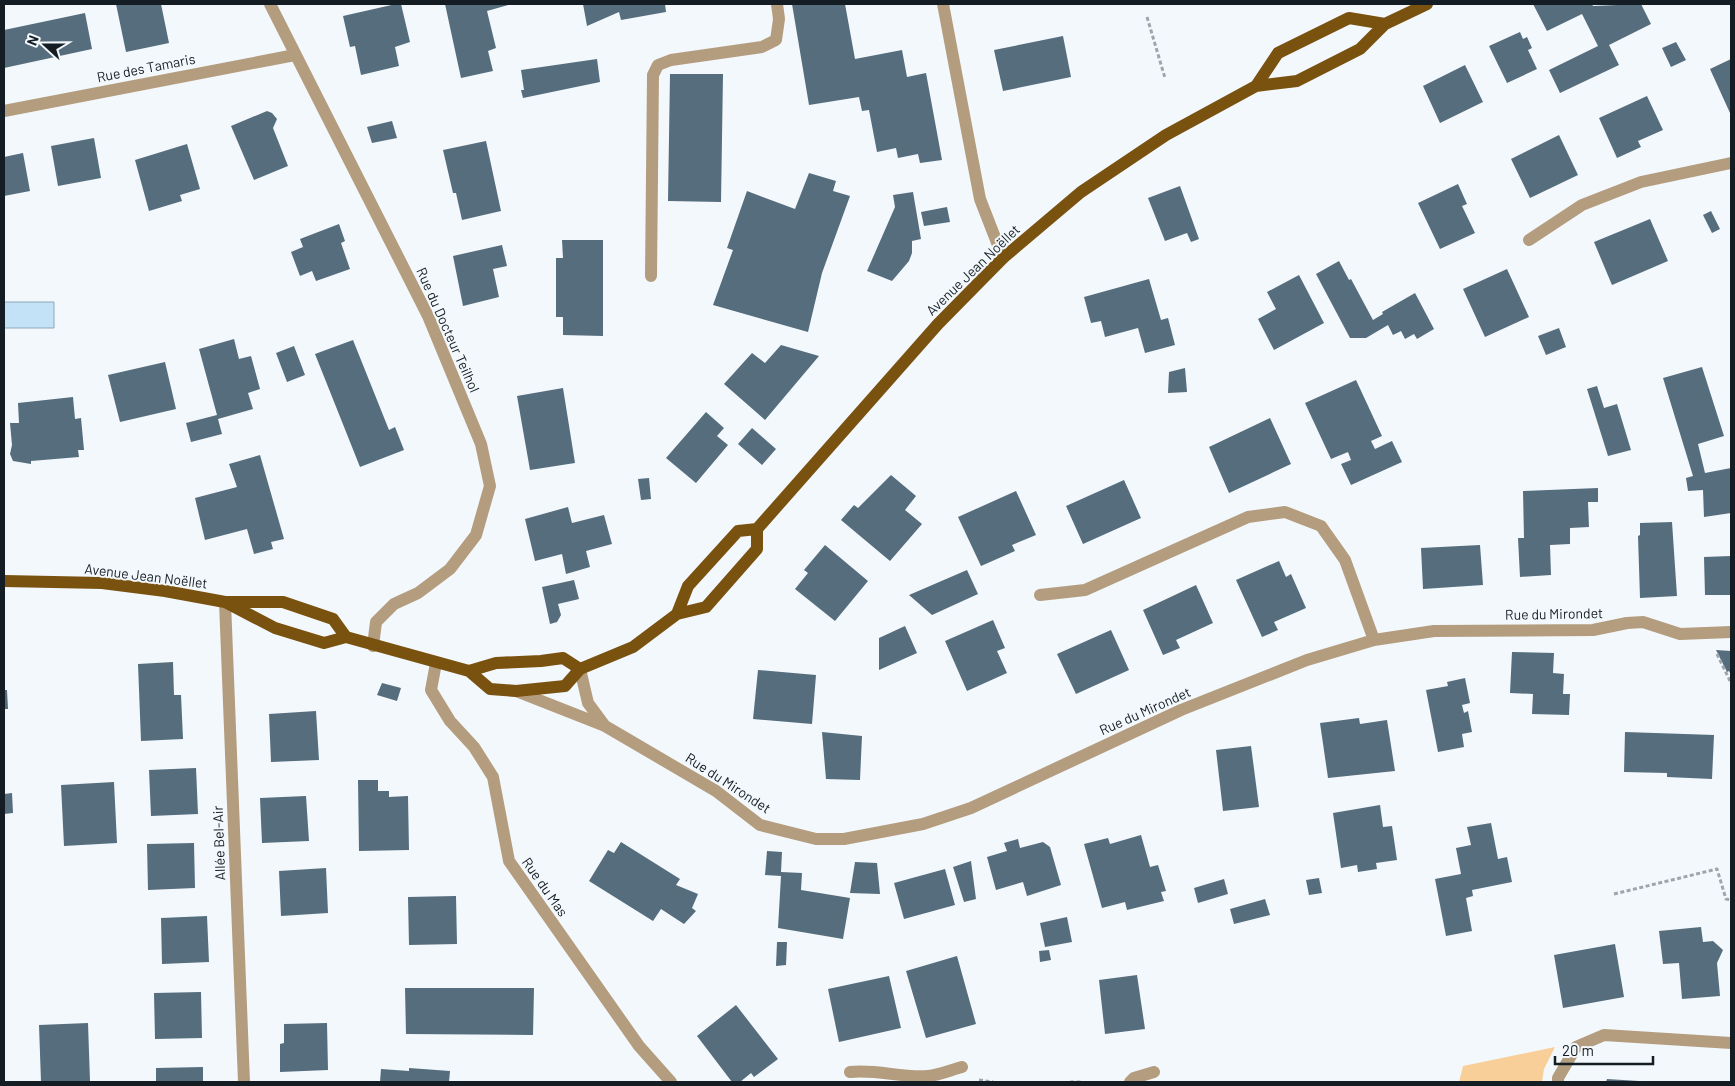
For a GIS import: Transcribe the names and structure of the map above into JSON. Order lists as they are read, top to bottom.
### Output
{
  "streets": {
    "main road": ["Avenue Jean Noëllet"],
    "street": [
      "Rue des Tamaris",
      "Rue du Docteur Teilhol",
      "Rue du Mirondet",
      "Allée Bel-Air",
      "Rue du Mas"
    ]
  },
  "crossings": [
    ["Rue des Tamaris", "Rue du Docteur Teilhol"],
    ["Avenue Jean Noëllet", "Allée Bel-Air"]
  ],
  "scale_bar": "20 m",
  "north": "left"
}
